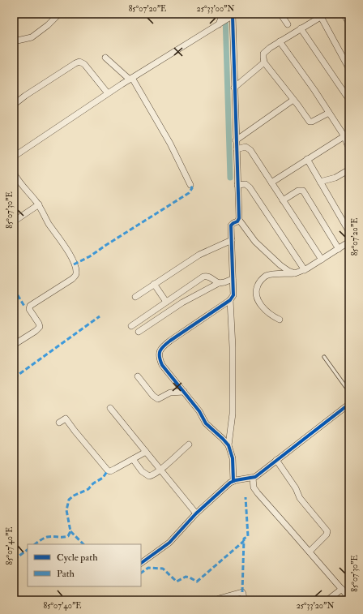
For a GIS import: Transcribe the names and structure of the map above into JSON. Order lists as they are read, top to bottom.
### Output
{
  "legend": ["Cycle path", "Path"],
  "coordinates": [
    "85°07'20\"E",
    "25°33'00\"N",
    "85°07'30\"E",
    "85°07'40\"E",
    "25°33'20\"N"
  ]
}
